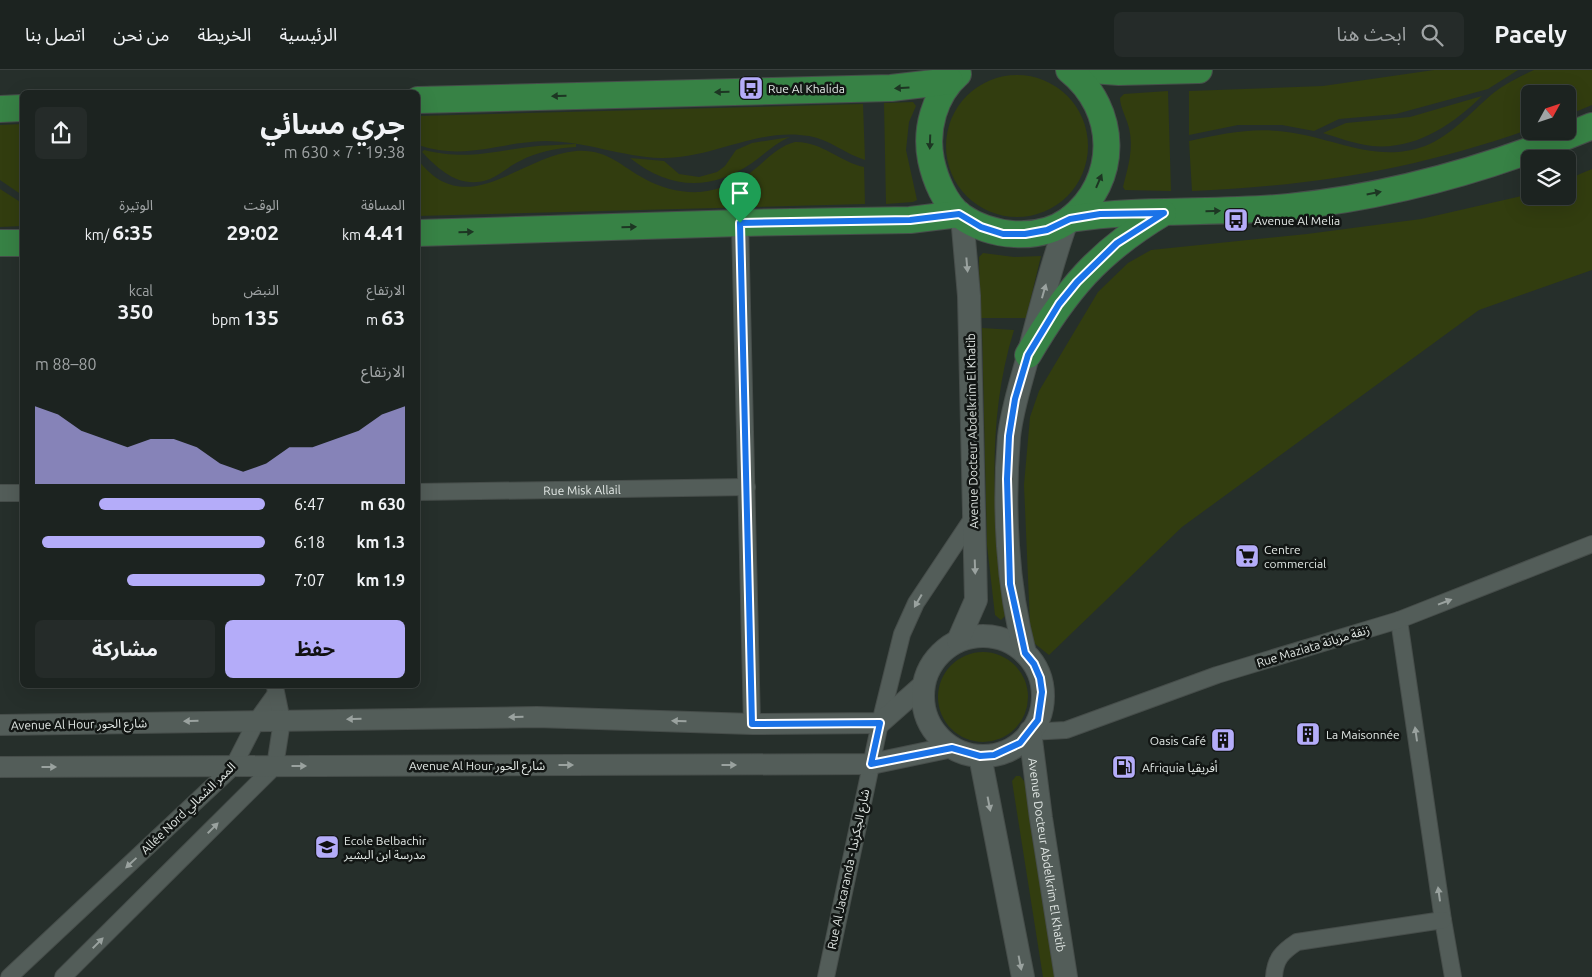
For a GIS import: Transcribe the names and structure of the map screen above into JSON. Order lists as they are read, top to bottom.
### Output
{
  "streets": {
    "main road": ["Avenue Docteur Abdelkrim El Khatib"],
    "street": [
      "Rue Misk Allail",
      "Rue Maziata زنقة مزياتة",
      "Avenue Al Hour شارع الحور",
      "Allée Nord الممر الشمالي",
      "Rue Al Jacaranda - شارع الجكرندا"
    ]
  },
  "crossings": [
    ["Avenue Docteur Abdelkrim El Khatib", "Rue Maziata زنقة مزياتة"],
    ["Avenue Docteur Abdelkrim El Khatib", "Avenue Al Hour شارع الحور"],
    ["Avenue Docteur Abdelkrim El Khatib", "Rue Al Jacaranda - شارع الجكرندا"],
    ["Rue Maziata زنقة مزياتة", "Avenue Al Hour شارع الحور"],
    ["Avenue Al Hour شارع الحور", "Allée Nord الممر الشمالي"],
    ["Avenue Al Hour شارع الحور", "Rue Al Jacaranda - شارع الجكرندا"]
  ],
  "places": {
    "bus stop": ["Rue Al Khalida", "Avenue Al Melia"],
    "supermarket": ["Centre commercial"],
    "building": ["La Maisonnée", "Oasis Café"],
    "fuel station": ["Afriquia أفريقيا"],
    "school or university": ["Ecole Belbachir مدرسة ابن البشير"]
  },
  "north": "top right",
  "page": {
    "header": "Pacely",
    "search": "ابحث هنا",
    "nav": [
      "الرئيسية",
      "الخريطة",
      "من نحن",
      "اتصل بنا"
    ],
    "heading": ["جري مسائي", "19:38 · 7 × 630 m"],
    "stats": [
      ["المسافة", "4.41 km"],
      ["الوقت", "29:02"],
      ["الوتيرة", "6:35 /km"],
      ["الارتفاع", "63 m"],
      ["النبض", "135 bpm"],
      ["kcal", "350"]
    ],
    "chart": ["الارتفاع", "80–88 m"],
    "list": [
      {
        "name": "630 m",
        "note": "6:47"
      },
      {
        "name": "1.3 km",
        "note": "6:18"
      },
      {
        "name": "1.9 km",
        "note": "7:07"
      }
    ],
    "buttons": ["حفظ", "مشاركة"]
  }
}
